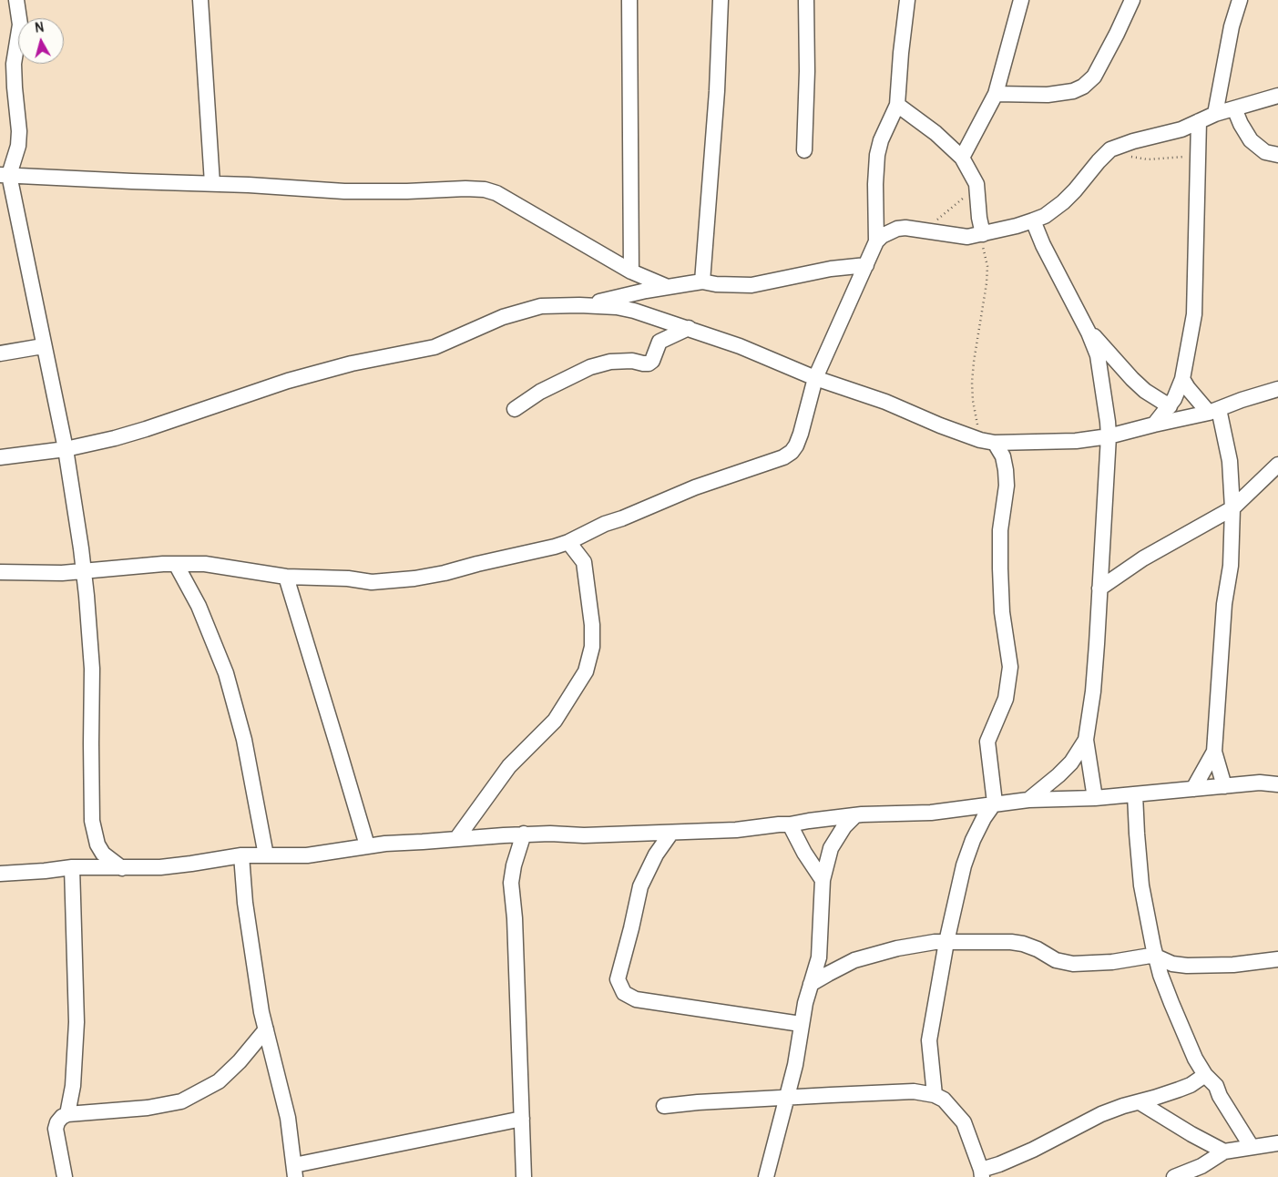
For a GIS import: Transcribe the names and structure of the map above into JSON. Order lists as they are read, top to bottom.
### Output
{
  "north": "top"
}
